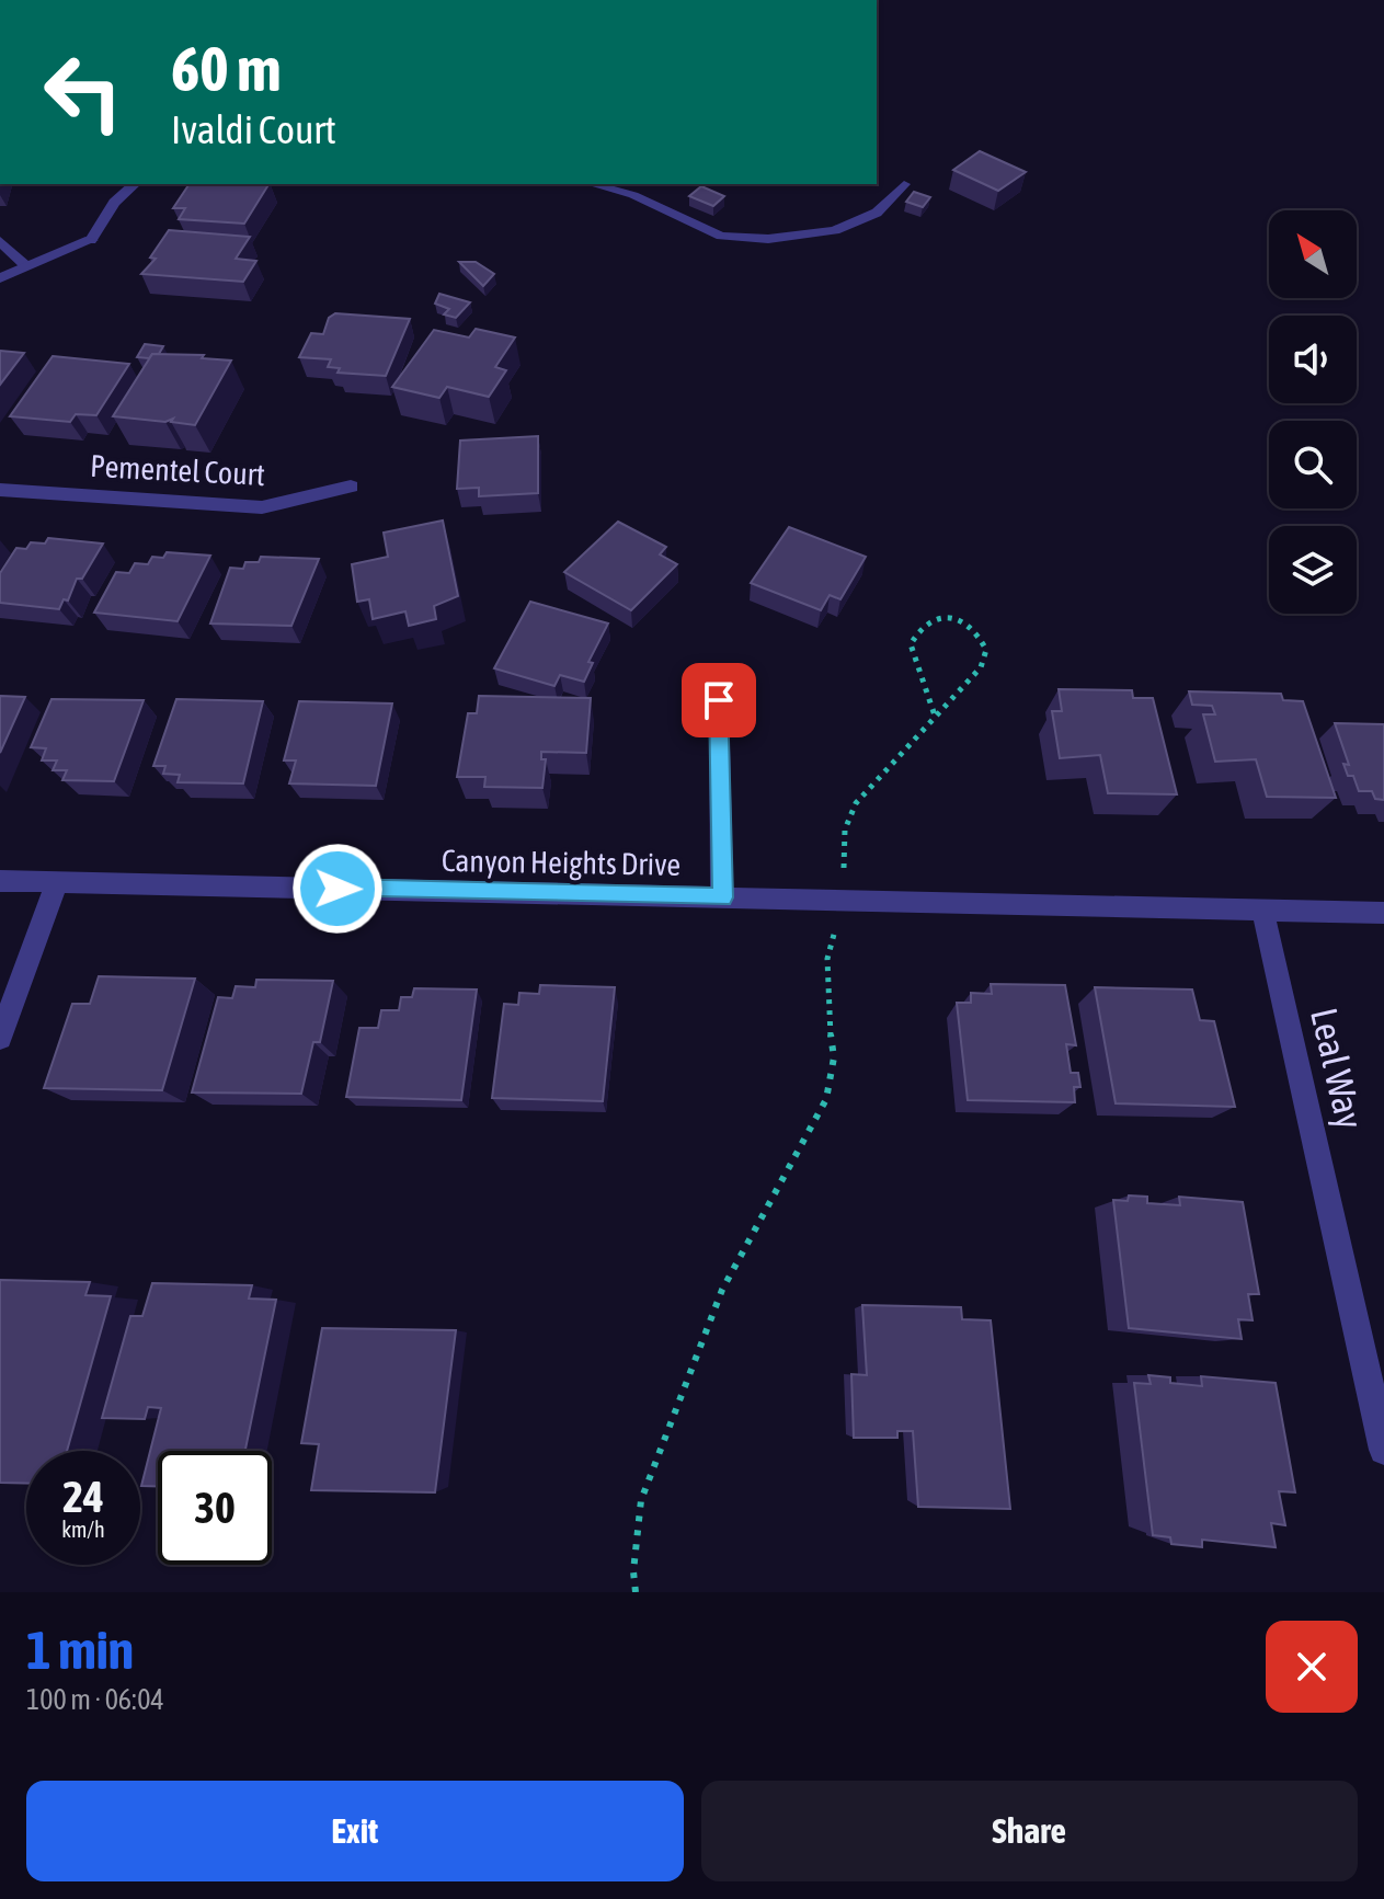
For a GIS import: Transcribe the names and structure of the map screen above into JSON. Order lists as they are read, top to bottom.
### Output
{
  "streets": {
    "street": ["Pementel Court", "Canyon Heights Drive", "Leal Way"]
  },
  "crossings": [
    ["Canyon Heights Drive", "Leal Way"]
  ],
  "north": "top left",
  "page": {
    "turn": ["60 m", "Ivaldi Court"],
    "speed": "24 km/h",
    "limit": "30",
    "heading": ["1 min", "100 m · 06:04"],
    "buttons": ["Exit", "Share"]
  }
}
